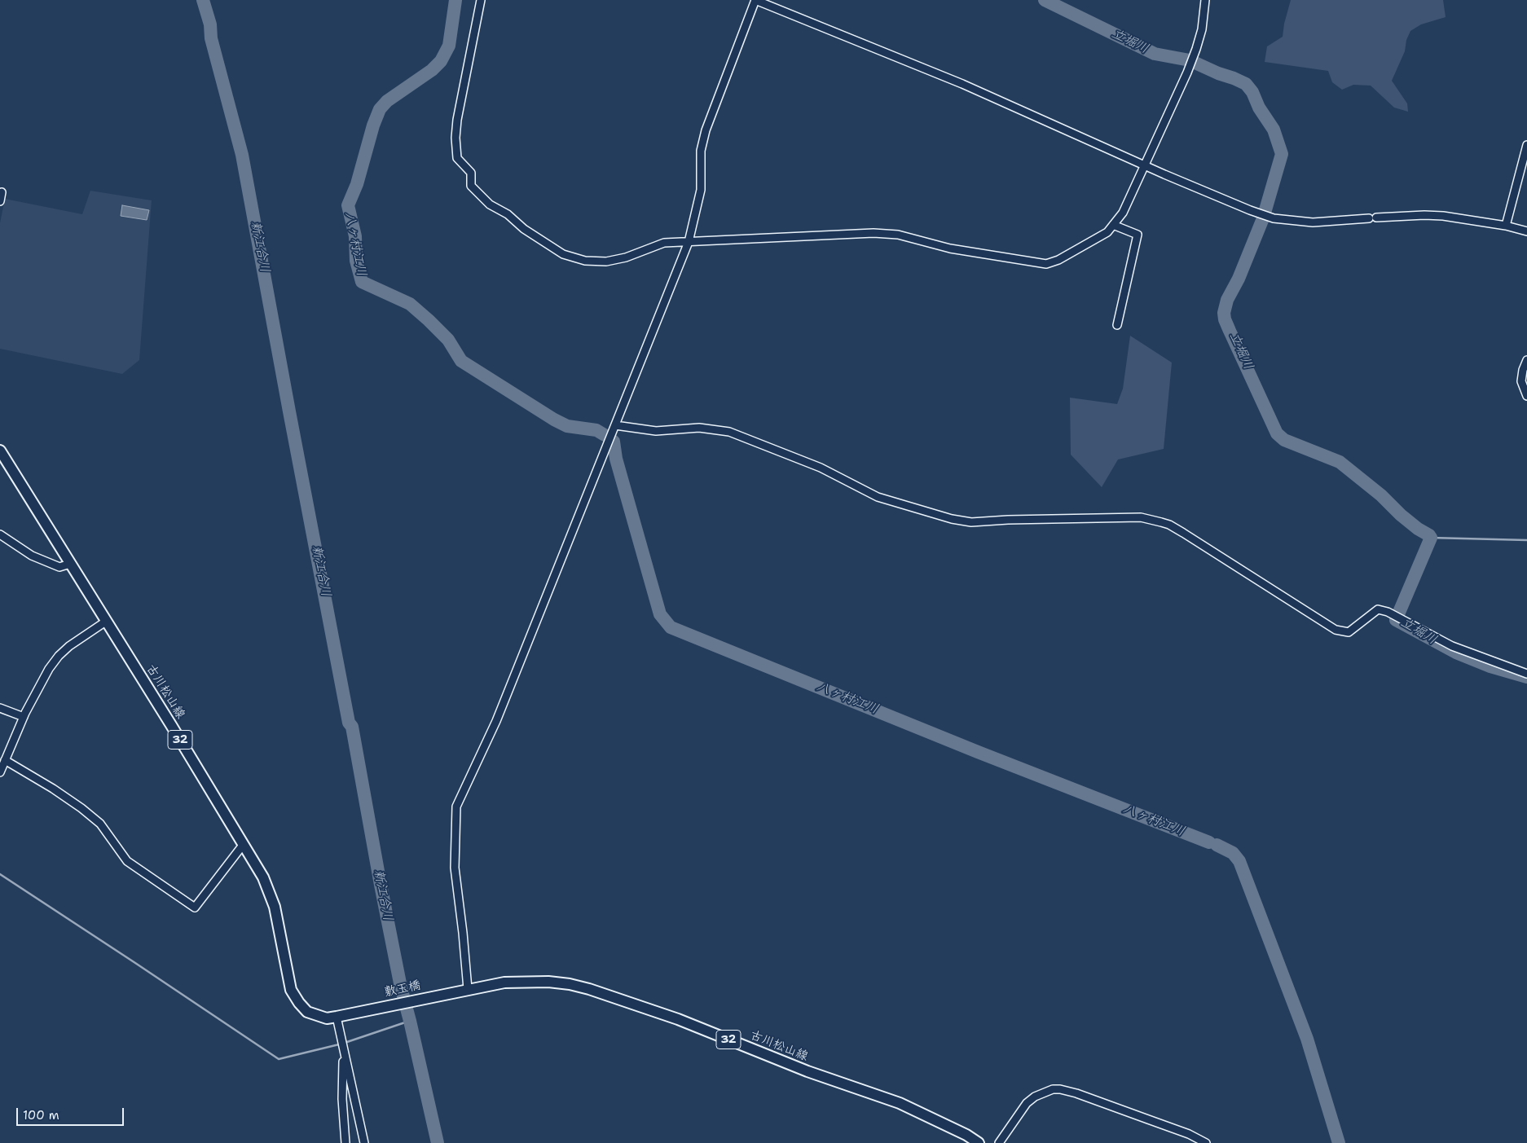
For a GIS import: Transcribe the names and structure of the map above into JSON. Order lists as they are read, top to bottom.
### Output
{
  "streets": {
    "main road": ["古川松山線", "32", "敷玉橋"]
  },
  "crossings": [
    ["古川松山線", "敷玉橋"]
  ],
  "water": ["立堀川", "八ヶ村江川", "新江合川"],
  "scale_bar": "100 m"
}
